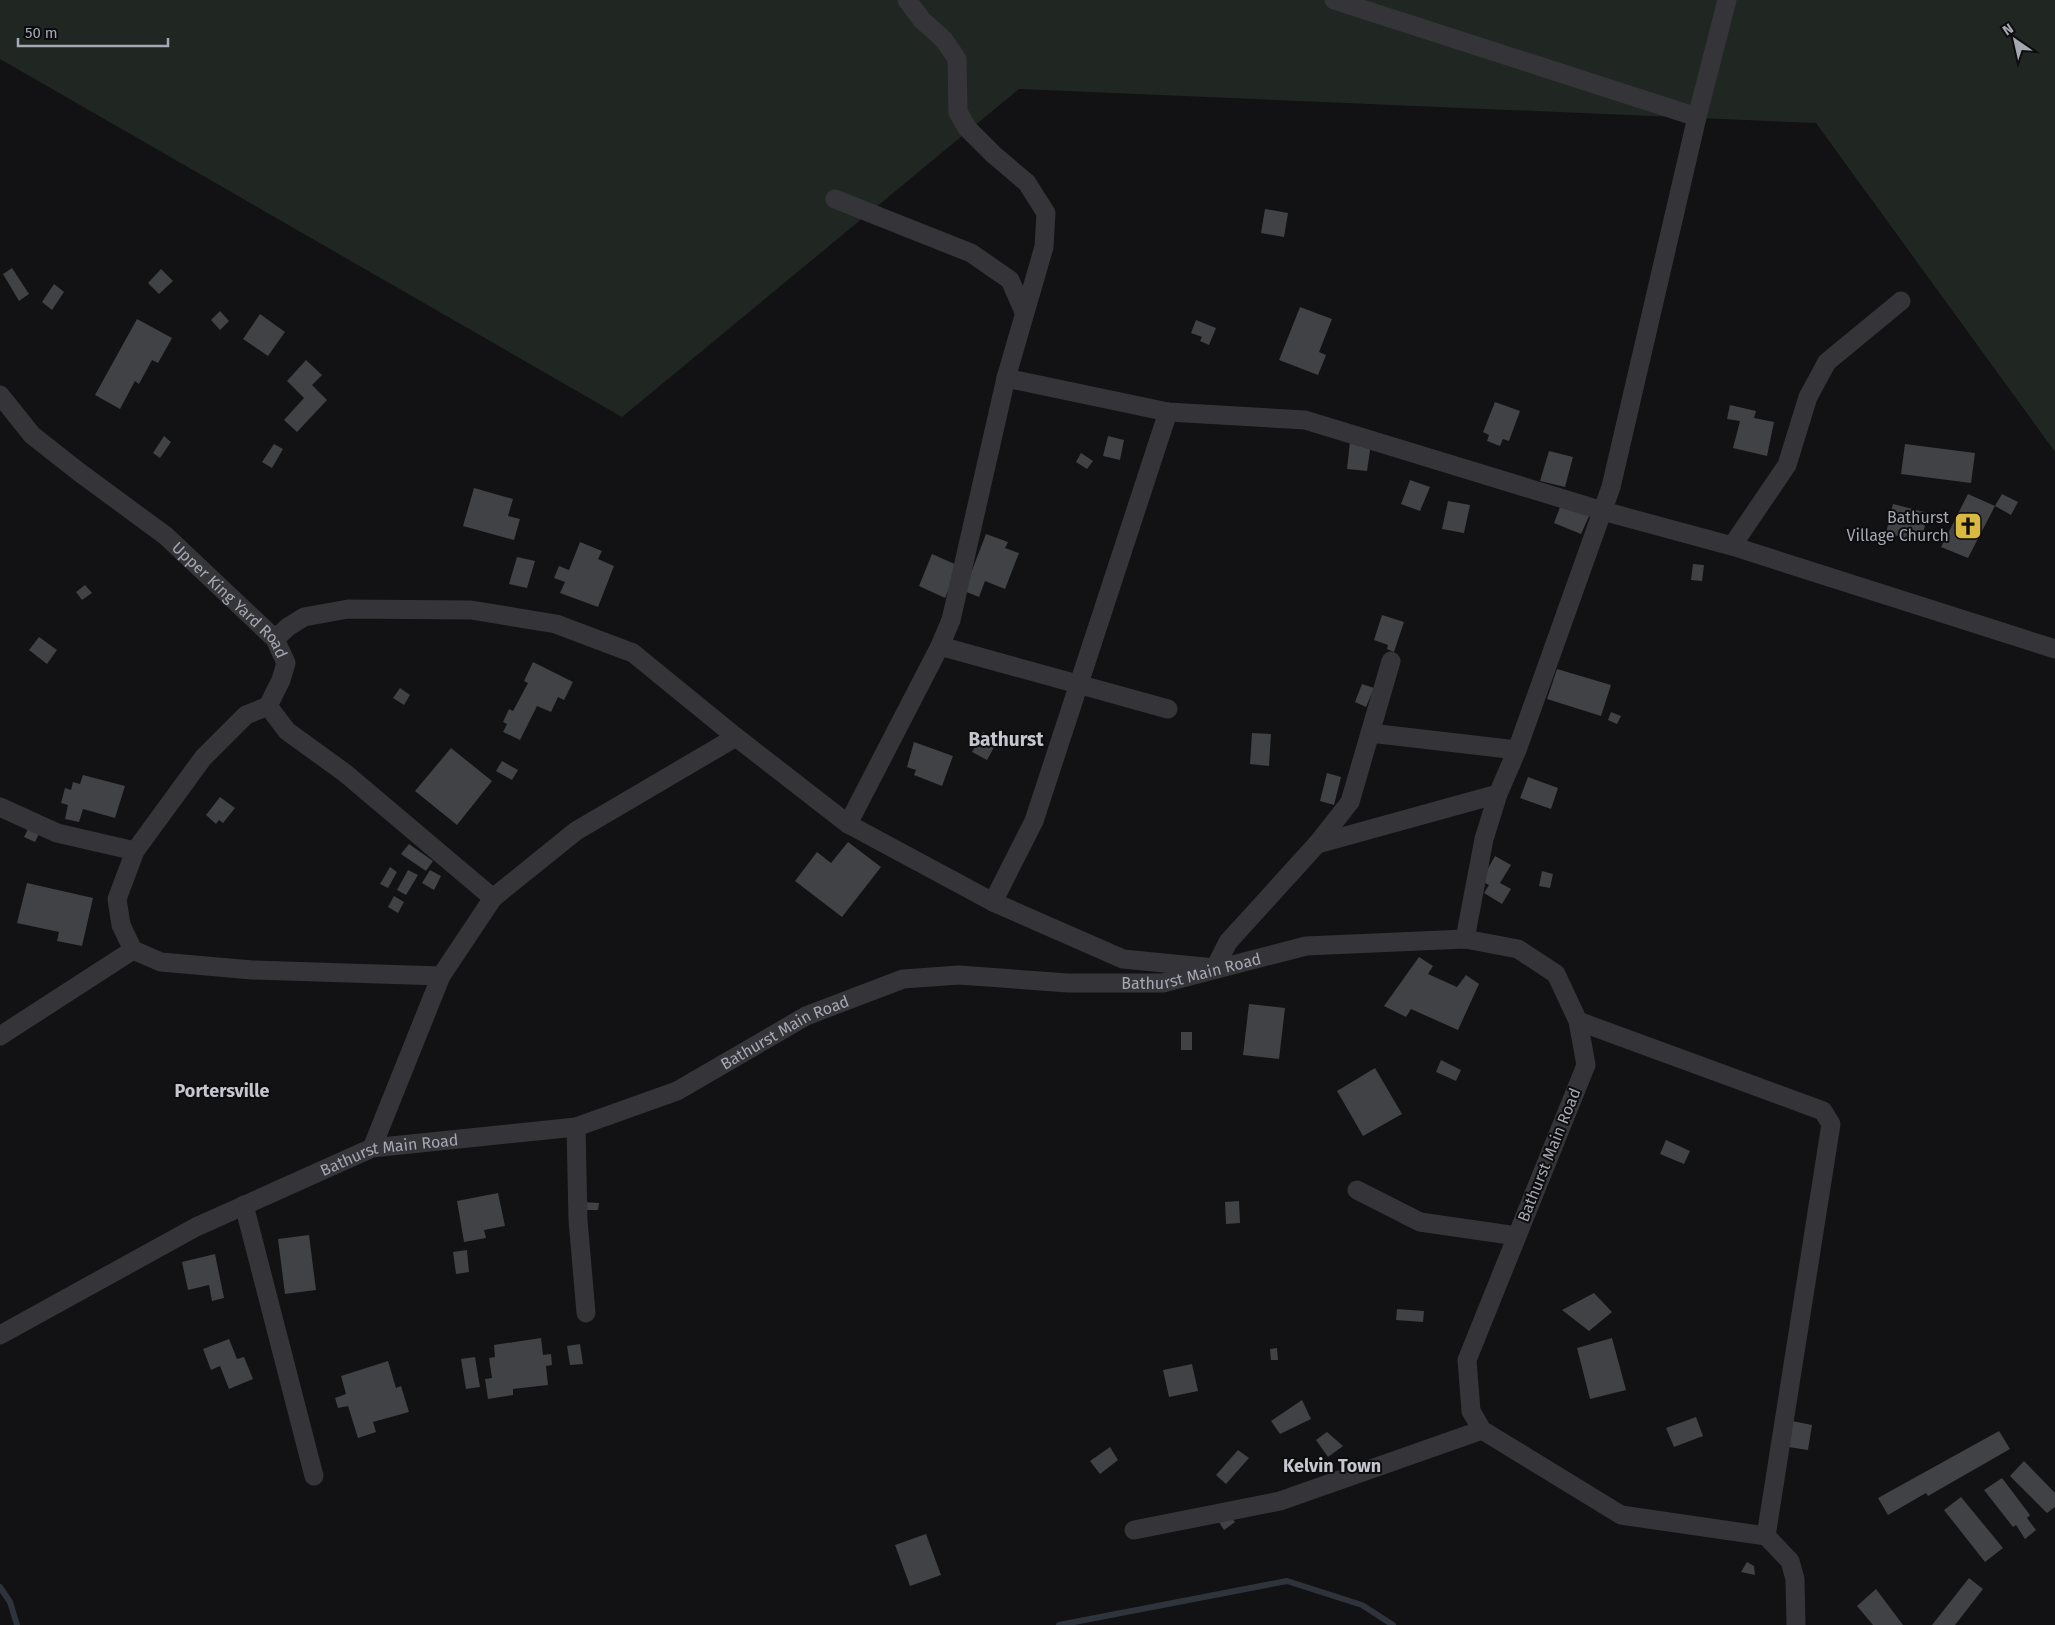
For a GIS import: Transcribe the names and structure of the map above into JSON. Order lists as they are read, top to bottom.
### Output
{
  "streets": {
    "street": ["Upper King Yard Road", "Bathurst Main Road"]
  },
  "districts": ["Bathurst", "Portersville", "Kelvin Town"],
  "places": {
    "church": ["Bathurst Village Church"]
  },
  "scale_bar": "50 m",
  "north": "top left"
}
